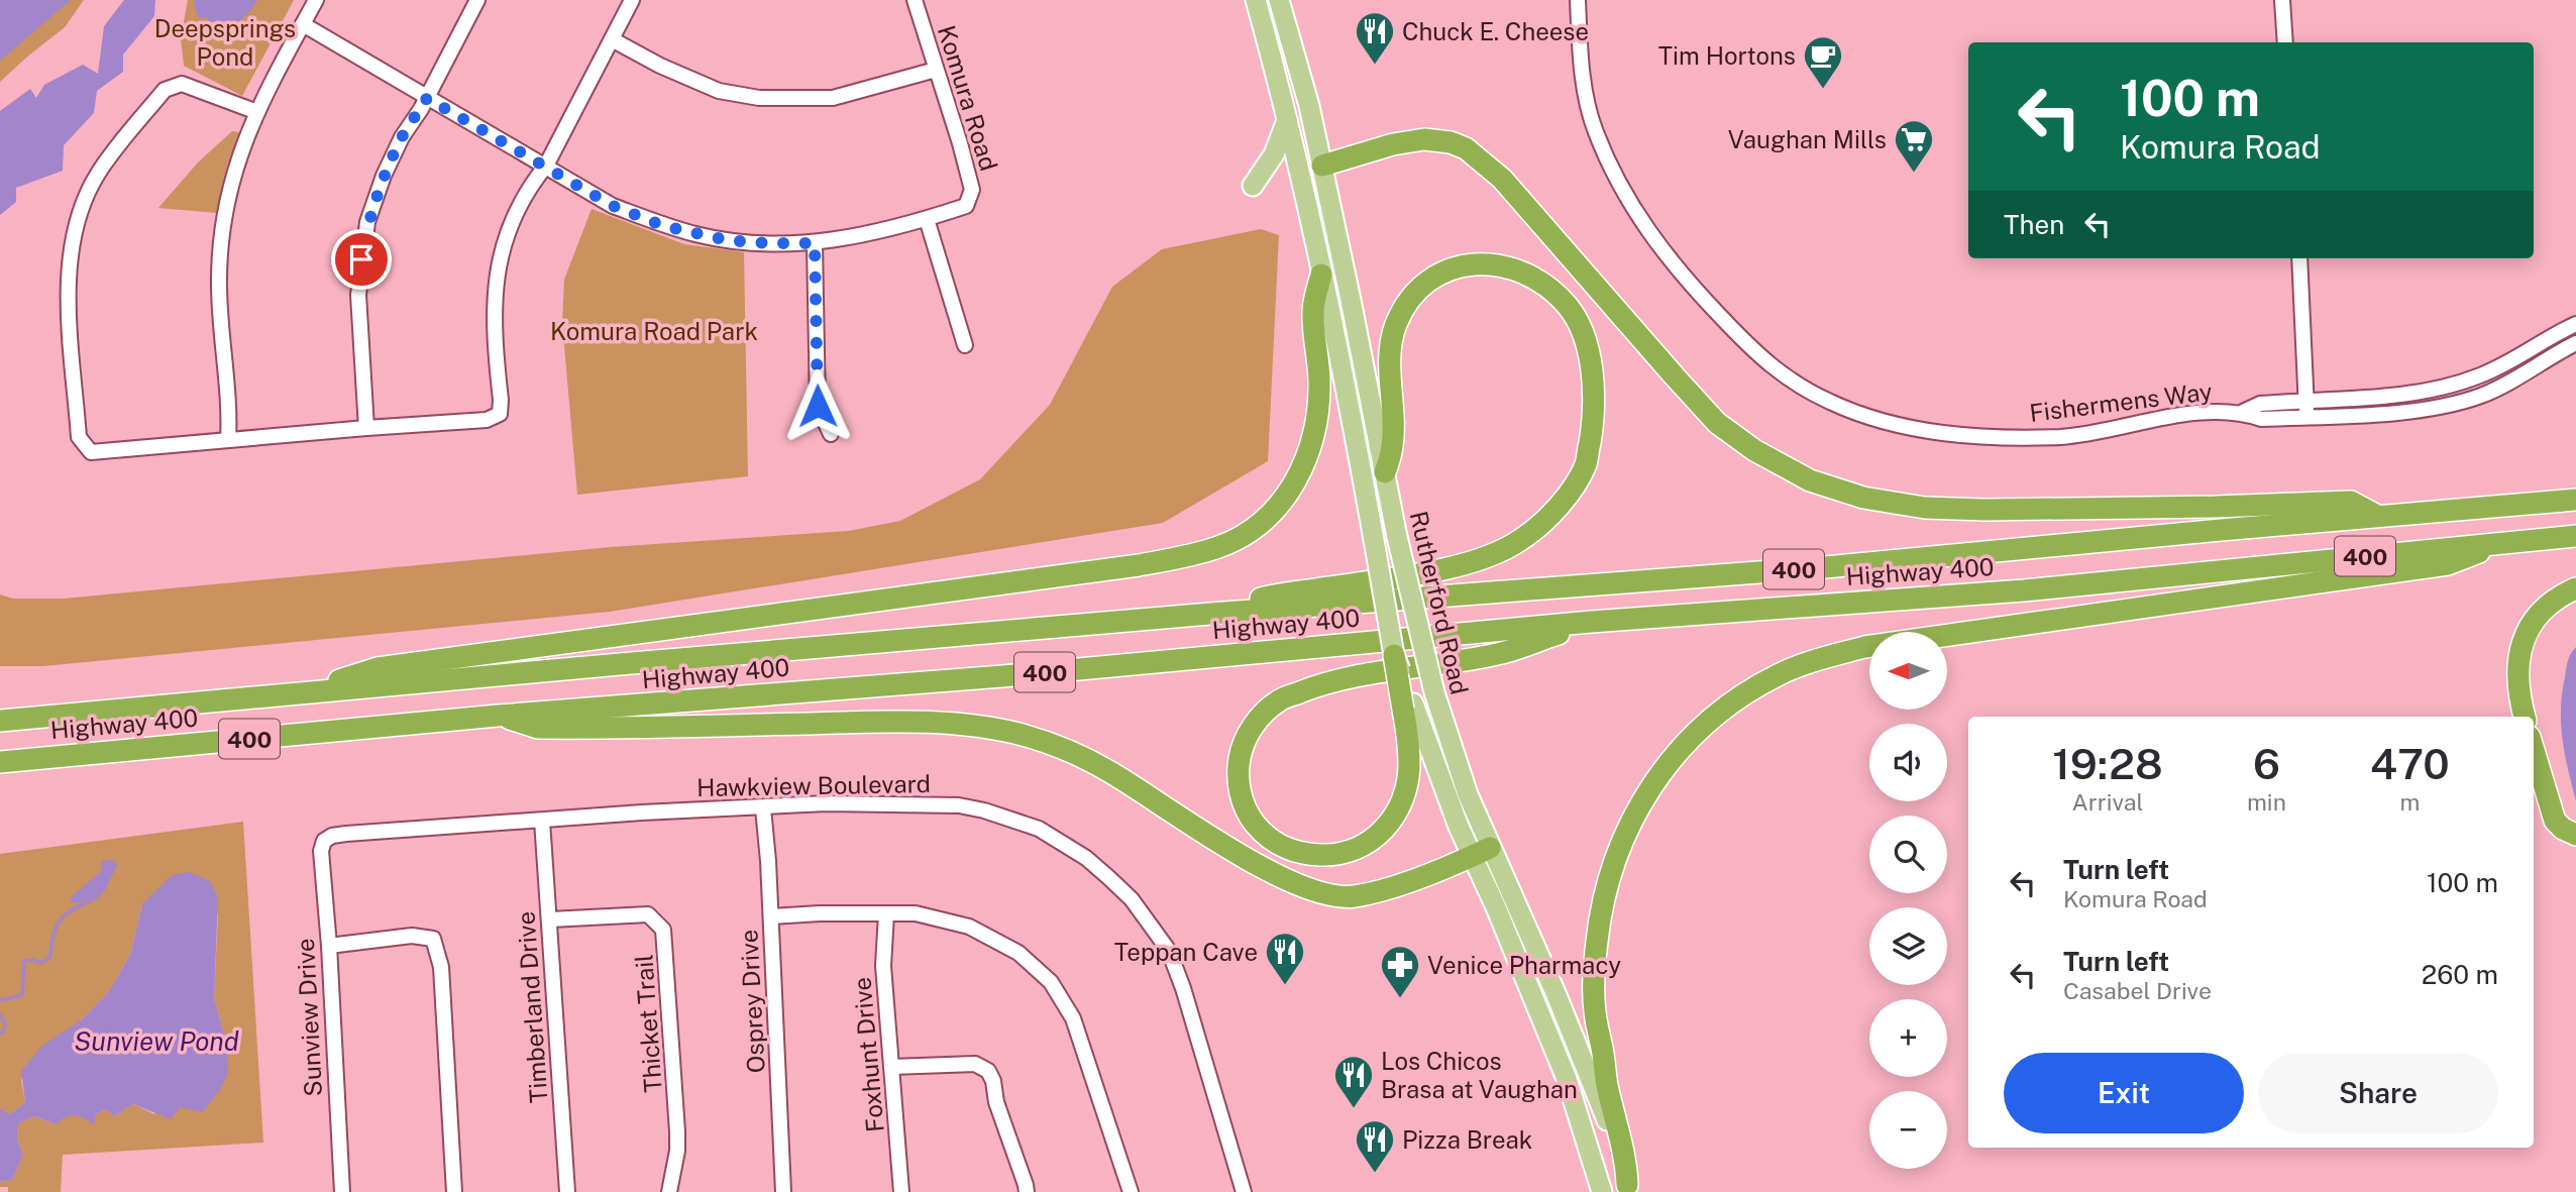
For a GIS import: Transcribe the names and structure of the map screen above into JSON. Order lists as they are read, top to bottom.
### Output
{
  "streets": {
    "highway": ["400", "Highway 400"],
    "main road": ["Rutherford Road"],
    "street": [
      "Komura Road",
      "Fishermens Way",
      "Hawkview Boulevard",
      "Osprey Drive",
      "Timberland Drive",
      "Sunview Drive",
      "Thicket Trail",
      "Foxhunt Drive"
    ]
  },
  "crossings": [
    ["Hawkview Boulevard", "Osprey Drive"],
    ["Hawkview Boulevard", "Timberland Drive"],
    ["Hawkview Boulevard", "Sunview Drive"],
    ["Timberland Drive", "Thicket Trail"]
  ],
  "water": ["Sunview Pond"],
  "parks": ["Deepsprings Pond", "Komura Road Park"],
  "places": {
    "restaurant": [
      "Chuck E. Cheese",
      "Teppan Cave",
      "Los Chicos Brasa at Vaughan",
      "Pizza Break"
    ],
    "cafe": ["Tim Hortons"],
    "supermarket": ["Vaughan Mills"],
    "pharmacy": ["Venice Pharmacy"]
  },
  "north": "left",
  "page": {
    "turn": ["100 m", "Komura Road"],
    "then": "Then",
    "map_buttons": ["+", "−"],
    "eta": [
      "19:28",
      "Arrival",
      "6",
      "min",
      "470",
      "m"
    ],
    "list": [
      {
        "name": "Turn left",
        "note": "Komura Road",
        "value": "100 m"
      },
      {
        "name": "Turn left",
        "note": "Casabel Drive",
        "value": "260 m"
      }
    ],
    "buttons": ["Exit", "Share"]
  }
}
